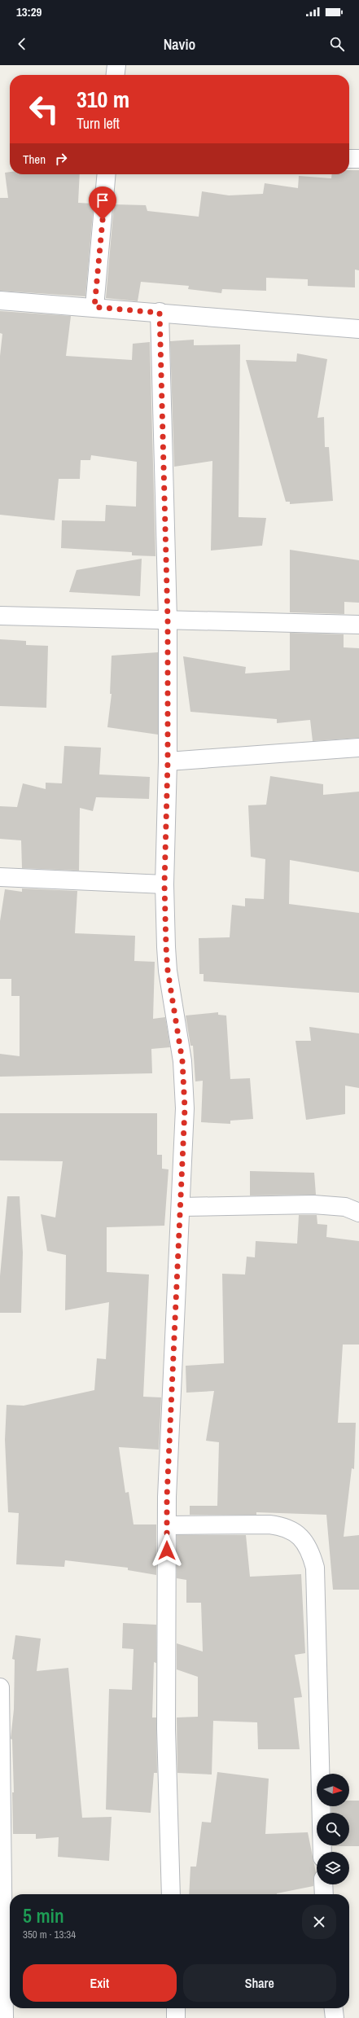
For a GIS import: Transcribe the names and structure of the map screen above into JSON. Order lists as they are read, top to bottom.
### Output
{
  "north": "right",
  "page": {
    "status": "13:29",
    "header": "Navio",
    "turn": ["310 m", "Turn left"],
    "then": "Then",
    "heading": ["5 min", "350 m · 13:34"],
    "buttons": ["Exit", "Share"]
  }
}
